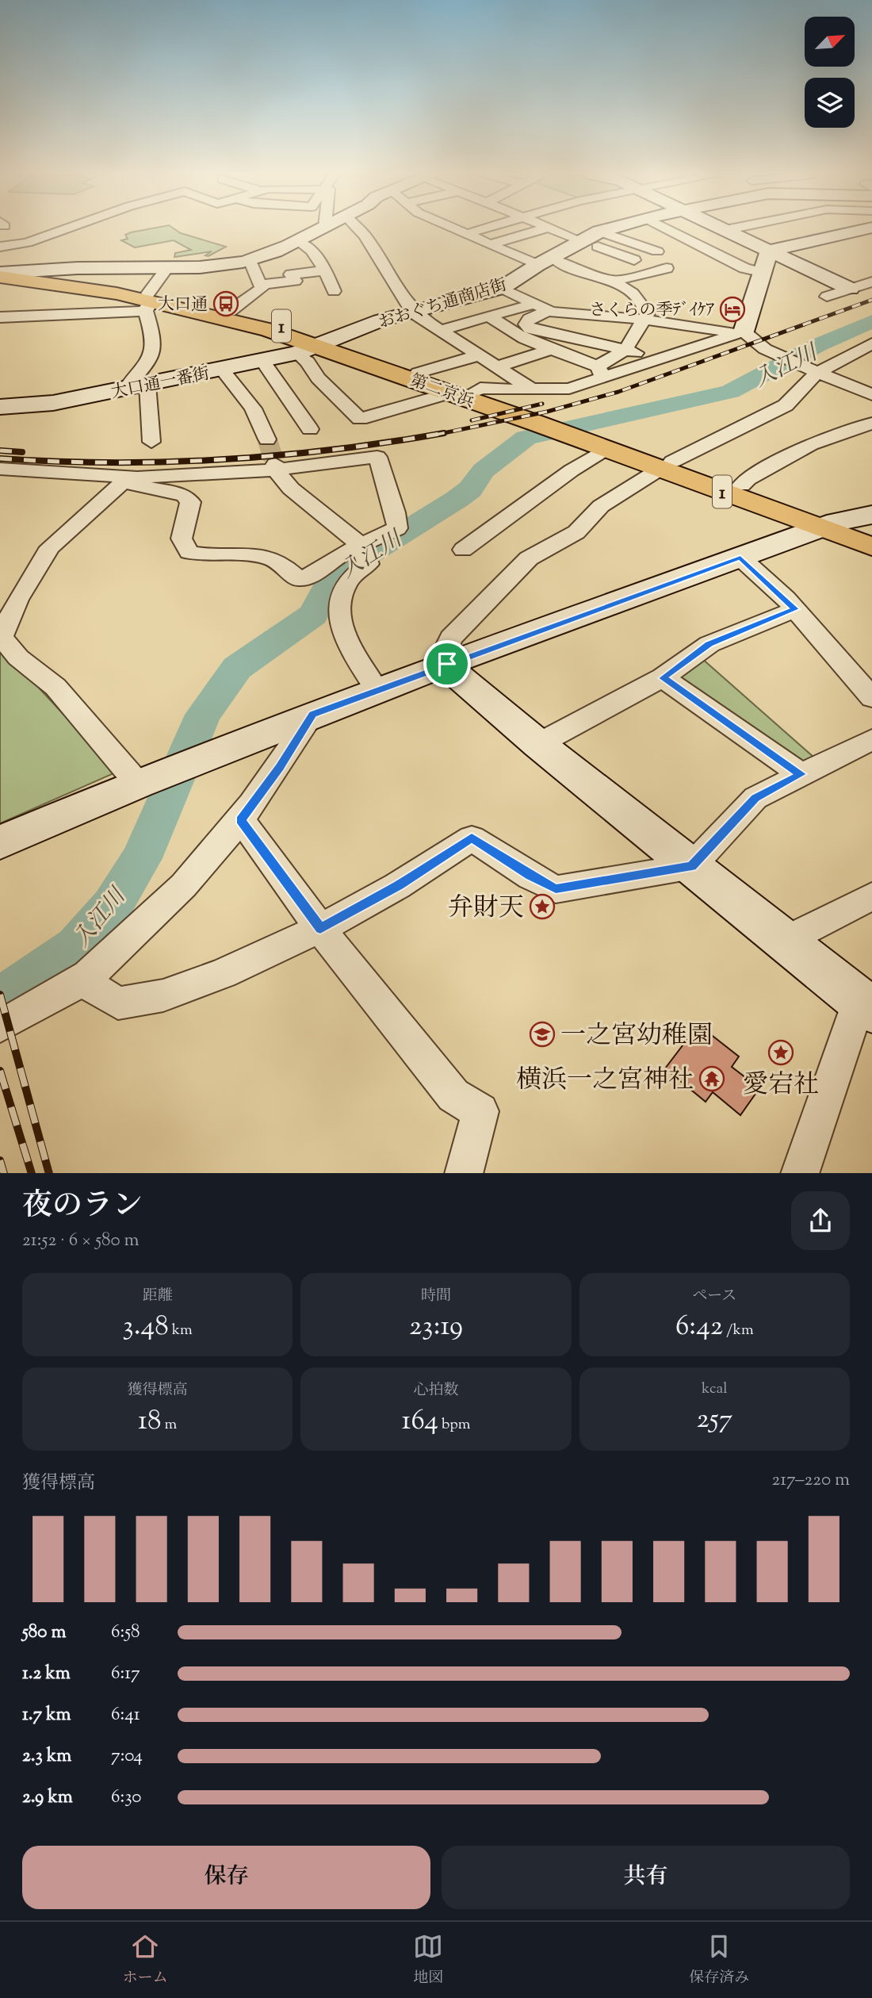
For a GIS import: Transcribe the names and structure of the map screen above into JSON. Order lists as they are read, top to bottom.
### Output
{
  "streets": {
    "highway": ["1", "第二京浜"],
    "street": ["おおぐち通商店街", "大口通一番街"]
  },
  "crossings": [
    ["おおぐち通商店街", "大口通一番街"],
    ["おおぐち通商店街", "第二京浜"],
    ["大口通一番街", "第二京浜"]
  ],
  "water": ["入江川"],
  "places": {
    "bus stop": ["大口通"],
    "hotel": ["さくらの季ﾃﾞｲｹｱ"],
    "place": ["弁財天", "愛宕社"],
    "school or university": ["一之宮幼稚園"],
    "temple": ["横浜一之宮神社"]
  },
  "north": "top right",
  "page": {
    "heading": ["夜のラン", "21:52 · 6 × 580 m"],
    "stats": [
      ["距離", "3.48 km"],
      ["時間", "23:19"],
      ["ペース", "6:42 /km"],
      ["獲得標高", "18 m"],
      ["心拍数", "164 bpm"],
      ["kcal", "257"]
    ],
    "chart": ["獲得標高", "217–220 m"],
    "list": [
      {
        "name": "580 m",
        "note": "6:58"
      },
      {
        "name": "1.2 km",
        "note": "6:17"
      },
      {
        "name": "1.7 km",
        "note": "6:41"
      },
      {
        "name": "2.3 km",
        "note": "7:04"
      },
      {
        "name": "2.9 km",
        "note": "6:30"
      }
    ],
    "buttons": ["保存", "共有"],
    "tabs": ["ホーム", "地図", "保存済み"]
  }
}
